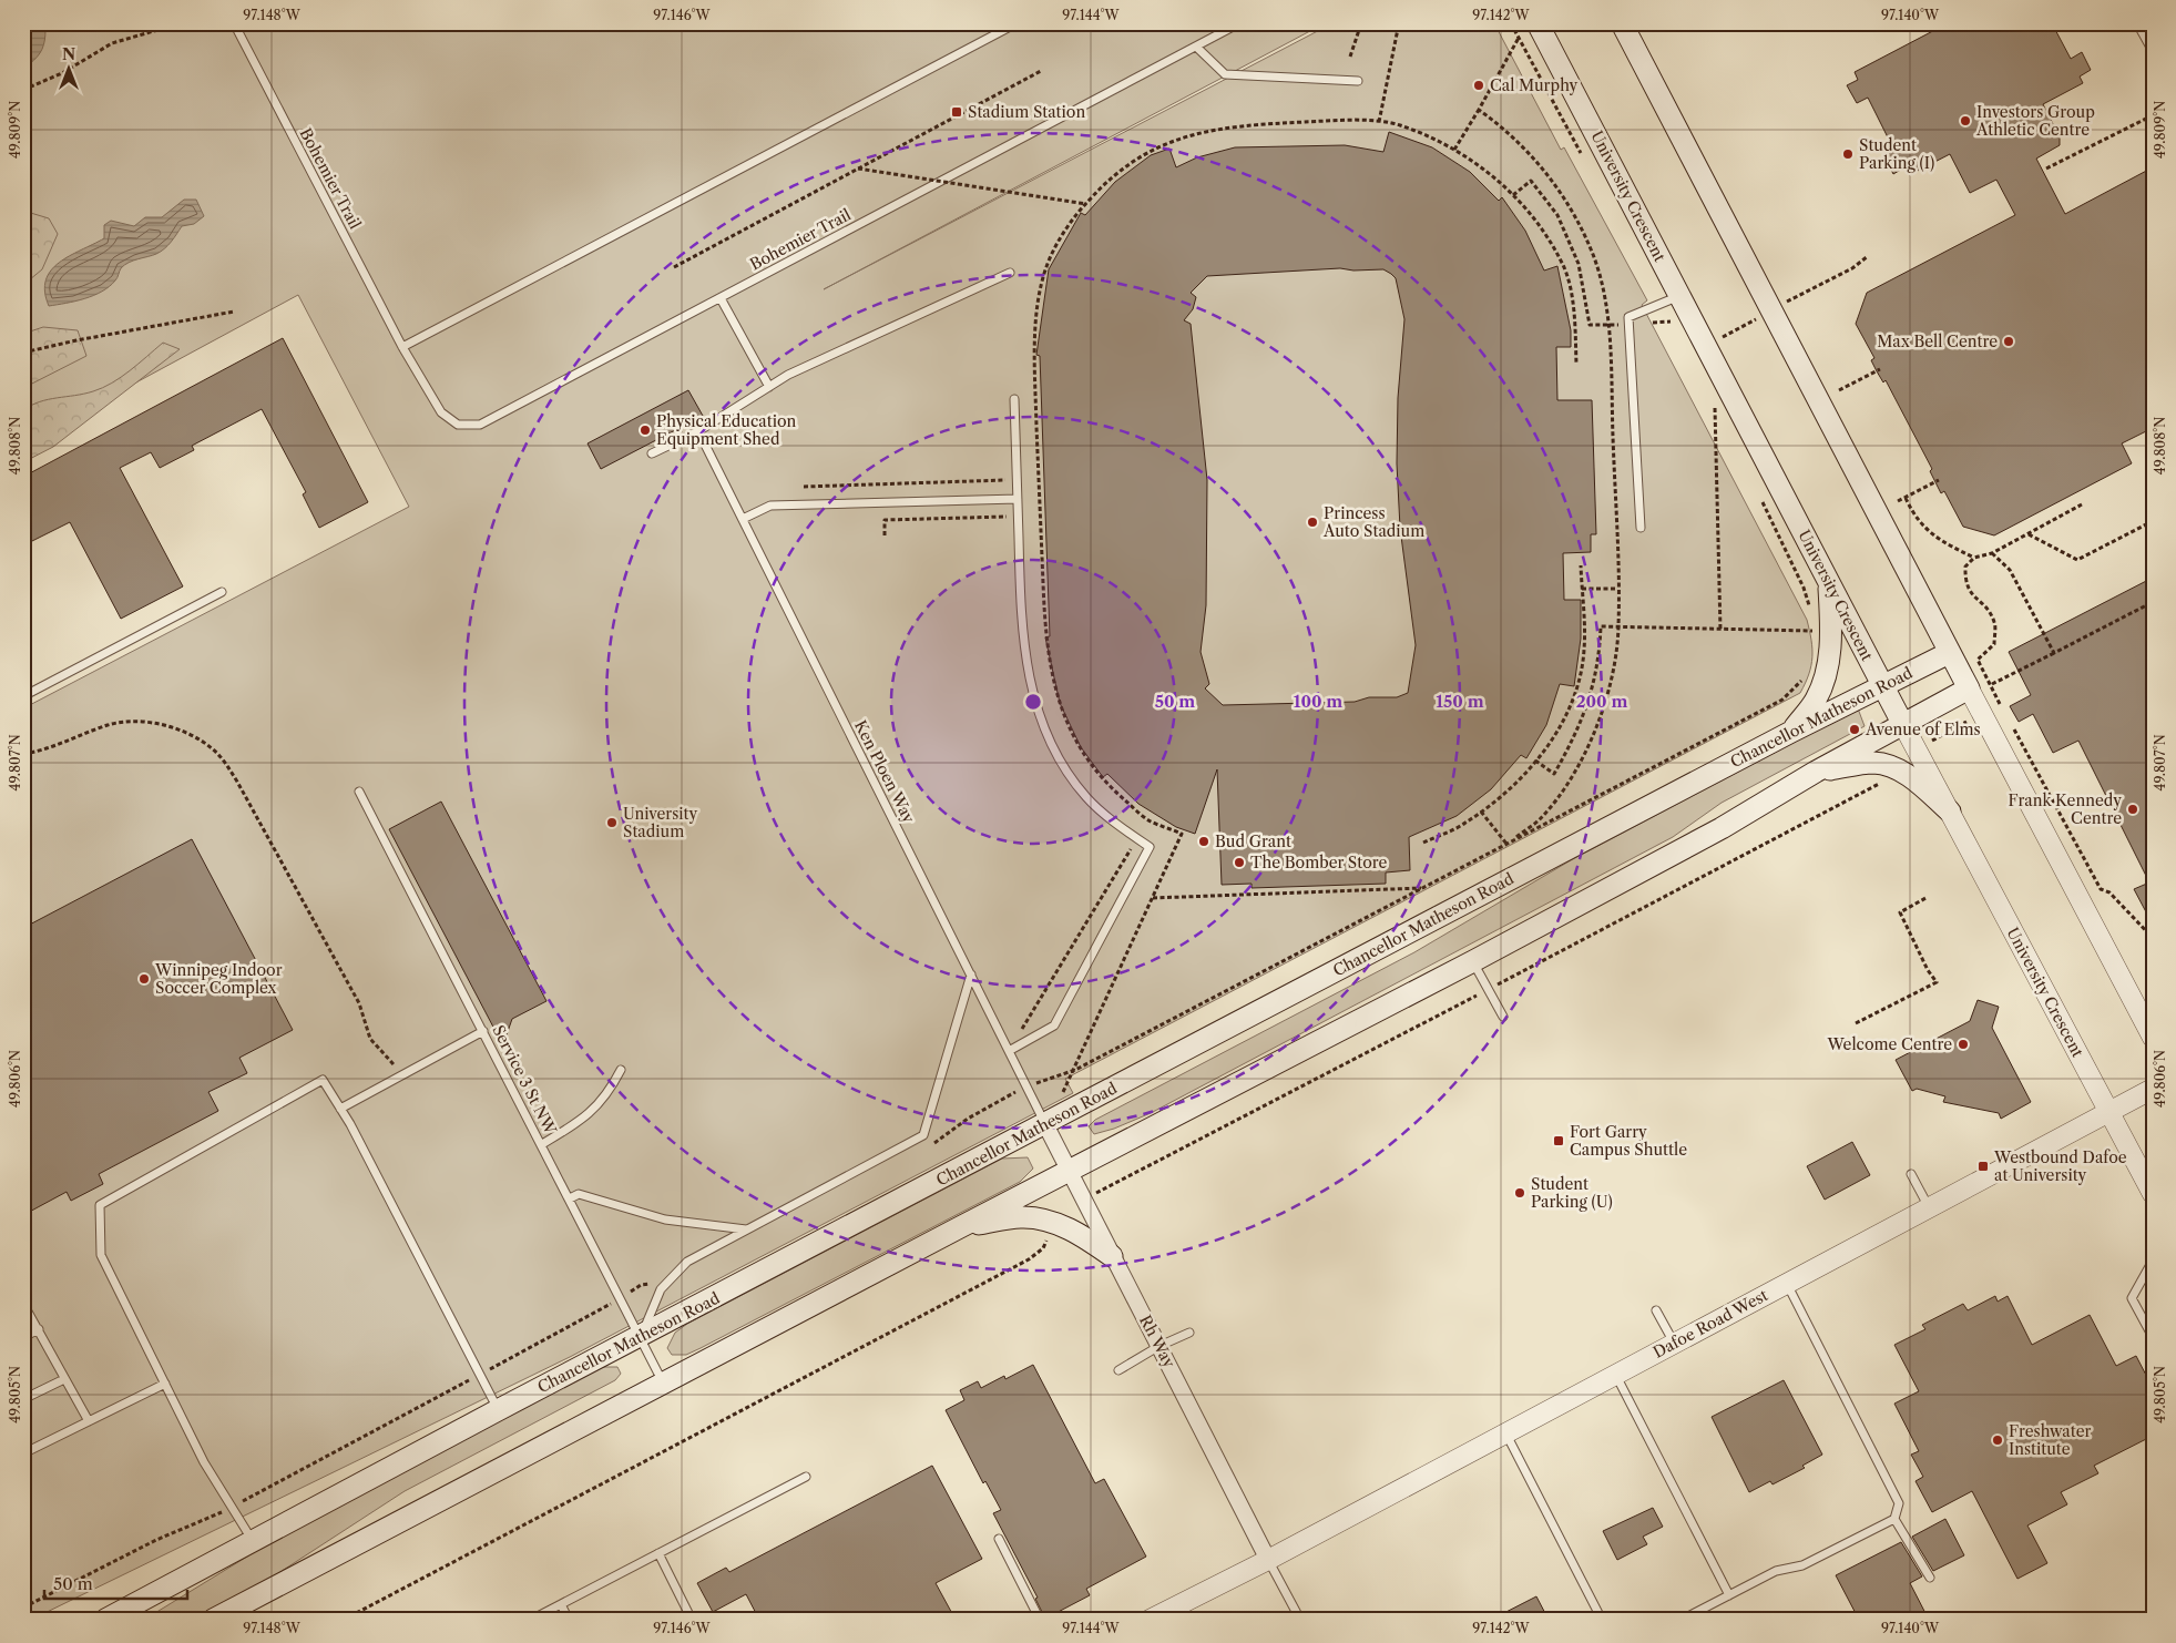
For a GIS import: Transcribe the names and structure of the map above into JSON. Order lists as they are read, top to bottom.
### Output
{
  "streets": {
    "main road": ["University Crescent", "Chancellor Matheson Road"],
    "street": ["Dafoe Road West", "Rh Way"],
    "lane": ["Bohemier Trail", "Ken Ploen Way", "Service 3 St NW"]
  },
  "crossings": [
    ["University Crescent", "Chancellor Matheson Road"],
    ["University Crescent", "Dafoe Road West"],
    ["Chancellor Matheson Road", "Ken Ploen Way"],
    ["Chancellor Matheson Road", "Service 3 St NW"],
    ["Chancellor Matheson Road", "Rh Way"],
    ["Ken Ploen Way", "Rh Way"],
    ["Dafoe Road West", "Rh Way"]
  ],
  "places": {
    "other": [
      "Cal Murphy",
      "Investors Group Athletic Centre",
      "Student Parking (I)",
      "Max Bell Centre",
      "Physical Education Equipment Shed",
      "Princess Auto Stadium",
      "Avenue of Elms",
      "Frank Kennedy Centre",
      "University Stadium",
      "Bud Grant",
      "The Bomber Store",
      "Winnipeg Indoor Soccer Complex",
      "Welcome Centre",
      "Student Parking (U)",
      "Freshwater Institute"
    ],
    "transit": ["Stadium Station", "Fort Garry Campus Shuttle", "Westbound Dafoe at University"]
  },
  "scale_bar": "50 m",
  "north": "top",
  "coordinates": [
    "97.148°W",
    "97.146°W",
    "97.144°W",
    "97.142°W",
    "97.140°W",
    "49.809°N",
    "49.808°N",
    "49.807°N",
    "49.806°N",
    "49.805°N"
  ],
  "rings": [
    "50 m",
    "100 m",
    "150 m",
    "200 m"
  ]
}
